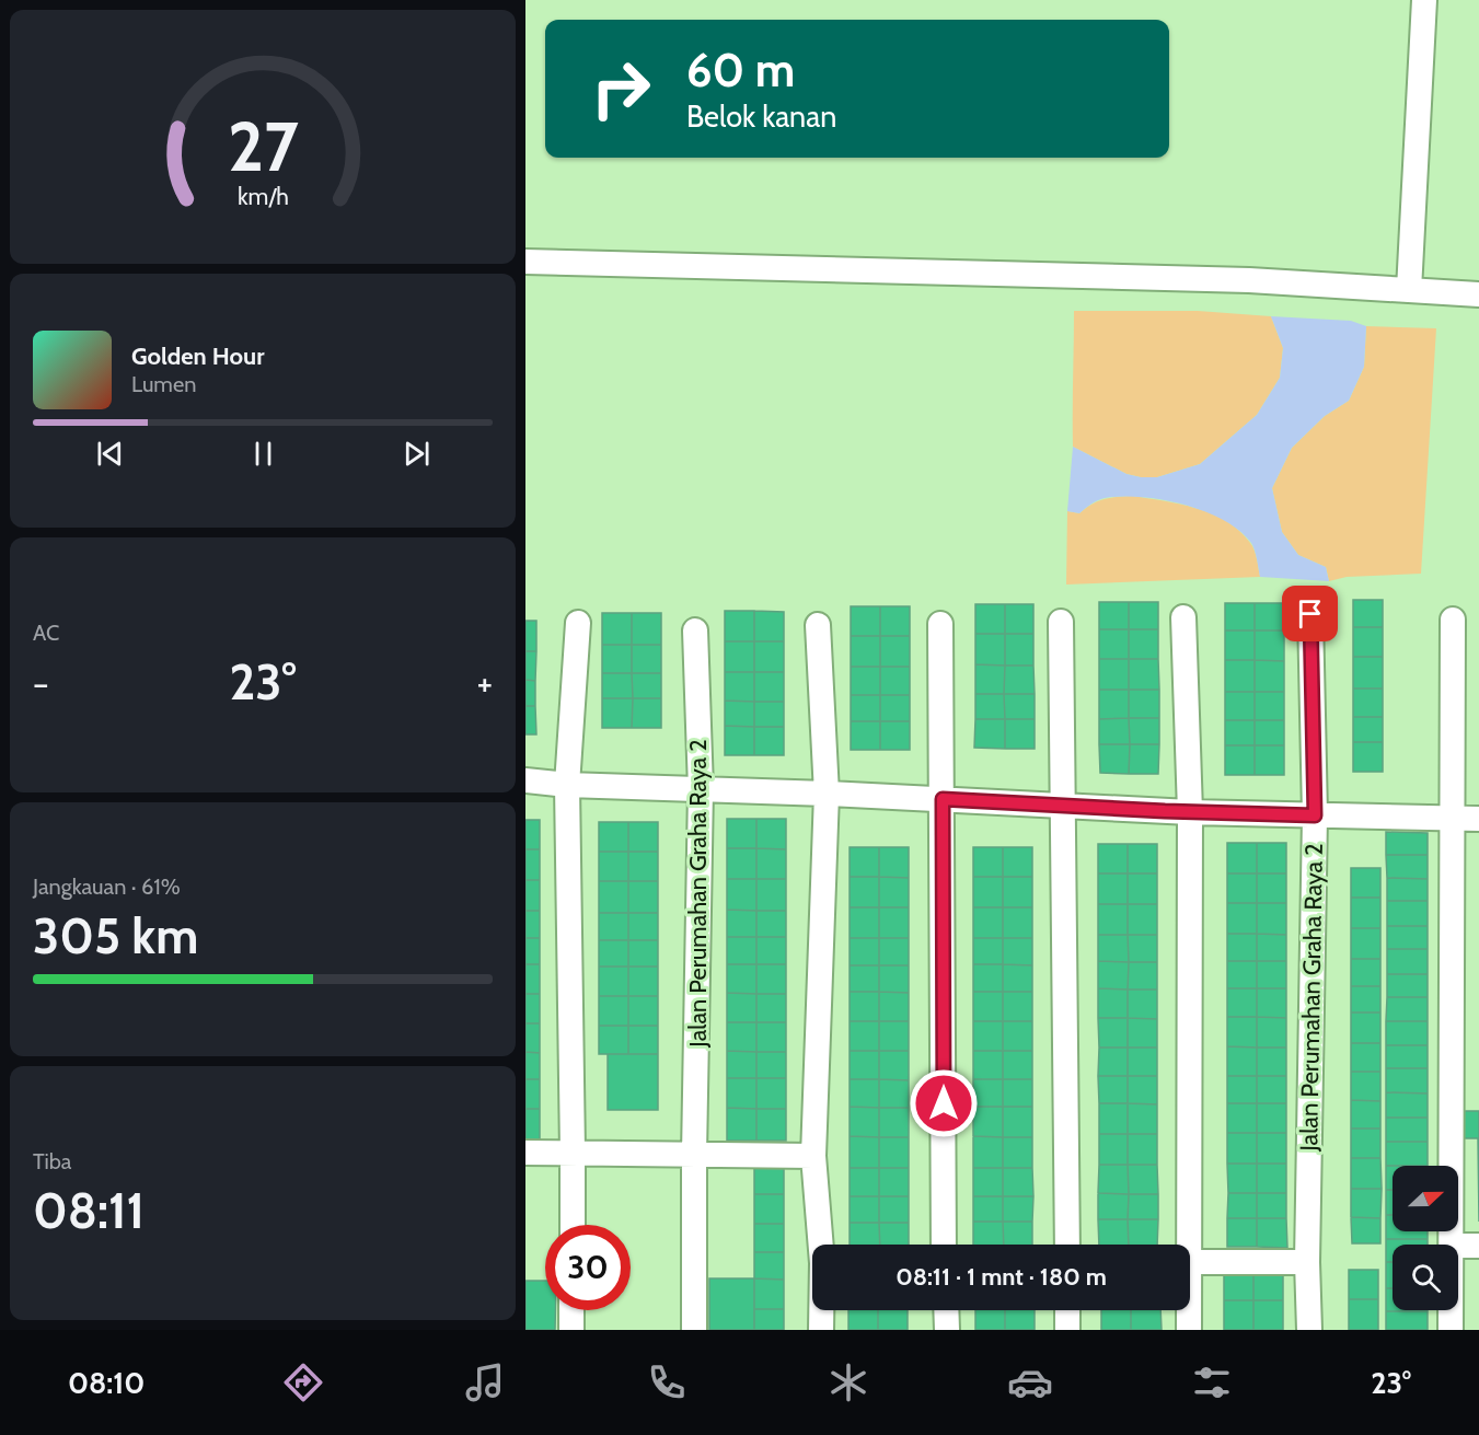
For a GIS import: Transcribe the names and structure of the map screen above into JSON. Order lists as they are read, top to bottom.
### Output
{
  "streets": {
    "street": ["Jalan Perumahan Graha Raya 2"]
  },
  "north": "right",
  "page": {
    "turn": ["60 m", "Belok kanan"],
    "song": ["Golden Hour", "Lumen"],
    "tile": [
      "AC",
      ["Jangkauan · 61%", "305 km"],
      ["Tiba", "08:11"]
    ],
    "heat": ["−", "23°", "+"],
    "limit": "30",
    "trip": "08:11 · 1 mnt · 180 m",
    "tabs": ["08:10", "23°"],
    "gauge": ["27", "km/h"]
  }
}
